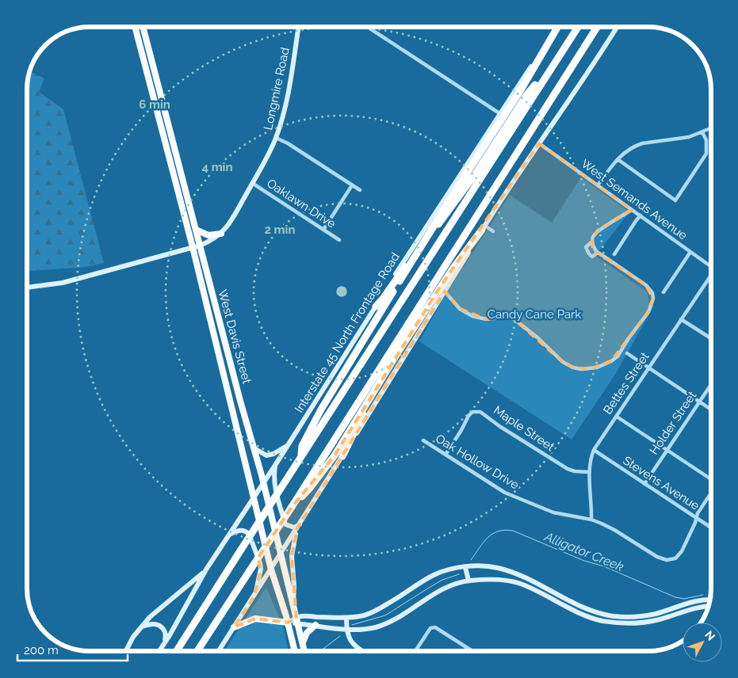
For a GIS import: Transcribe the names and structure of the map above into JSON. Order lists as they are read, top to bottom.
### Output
{
  "streets": {
    "main road": ["Longmire Road", "Interstate 45 North Frontage Road", "West Davis Street"],
    "street": [
      "West Semands Avenue",
      "Oaklawn Drive",
      "Bettes Street",
      "Holder Street",
      "Maple Street",
      "Oak Hollow Drive",
      "Stevens Avenue"
    ]
  },
  "crossings": [
    ["Longmire Road", "Oaklawn Drive"],
    ["Longmire Road", "West Davis Street"],
    ["Interstate 45 North Frontage Road", "West Davis Street"],
    ["Bettes Street", "Maple Street"],
    ["Bettes Street", "Oak Hollow Drive"],
    ["Bettes Street", "Stevens Avenue"],
    ["Holder Street", "Stevens Avenue"],
    ["Maple Street", "Oak Hollow Drive"],
    ["Oak Hollow Drive", "Stevens Avenue"]
  ],
  "water": ["Alligator Creek"],
  "parks": ["Candy Cane Park"],
  "scale_bar": "200 m",
  "north": "top right",
  "rings": ["6 min", "4 min", "2 min"]
}
